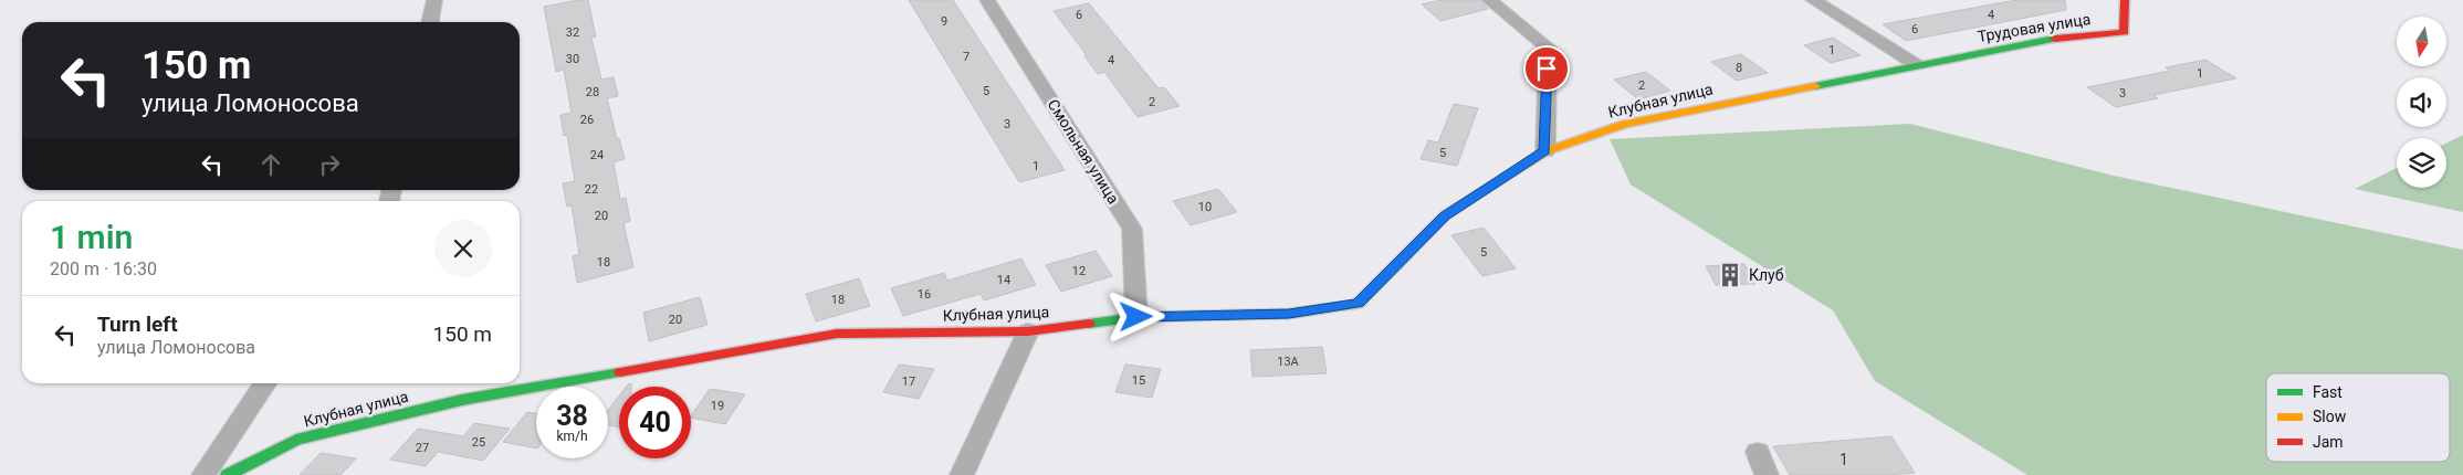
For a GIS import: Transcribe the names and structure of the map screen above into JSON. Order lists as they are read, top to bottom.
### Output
{
  "streets": {
    "street": ["Трудовая улица", "Клубная улица", "Смольная улица"]
  },
  "crossings": [
    ["Трудовая улица", "Клубная улица"],
    ["Клубная улица", "Смольная улица"]
  ],
  "places": {
    "building": ["Клуб"]
  },
  "house_numbers": [
    "6",
    "4",
    "9",
    "6",
    "32",
    "1",
    "7",
    "30",
    "4",
    "8",
    "1",
    "2",
    "5",
    "28",
    "3",
    "2",
    "26",
    "3",
    "5",
    "24",
    "1",
    "22",
    "10",
    "20",
    "5",
    "18",
    "12",
    "14",
    "16",
    "18",
    "20",
    "13А",
    "15",
    "17",
    "19",
    "25",
    "27",
    "1"
  ],
  "legend": ["Fast", "Slow", "Jam"],
  "north": "bottom",
  "page": {
    "turn": ["150 m", "улица Ломоносова"],
    "heading": ["1 min", "200 m · 16:30"],
    "list": [
      {
        "name": "Turn left",
        "note": "улица Ломоносова",
        "value": "150 m"
      }
    ],
    "speed": "38 km/h",
    "limit": "40"
  }
}
